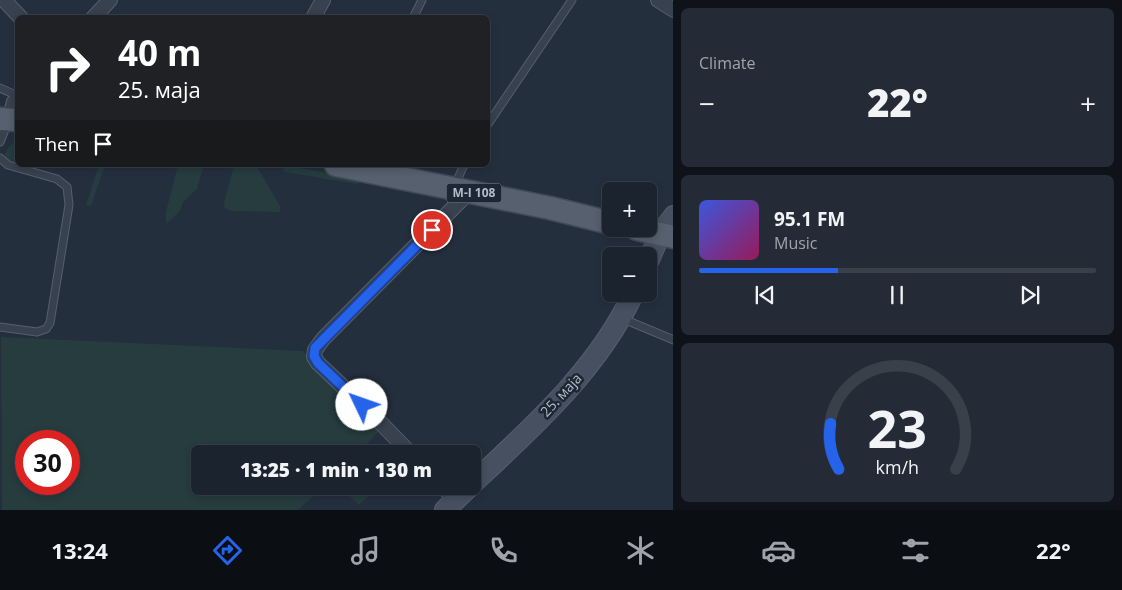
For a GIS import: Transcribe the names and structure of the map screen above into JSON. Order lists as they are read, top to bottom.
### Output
{
  "streets": {
    "main road": ["M-I 108"],
    "street": ["25. маја"]
  },
  "page": {
    "tile": "Climate",
    "turn": ["40 m", "25. маја"],
    "heat": ["−", "22°", "+"],
    "then": "Then",
    "map_buttons": ["+", "−"],
    "song": ["95.1 FM", "Music"],
    "limit": "30",
    "trip": "13:25 · 1 min · 130 m",
    "tabs": ["13:24", "22°"],
    "gauge": ["23", "km/h"]
  }
}
